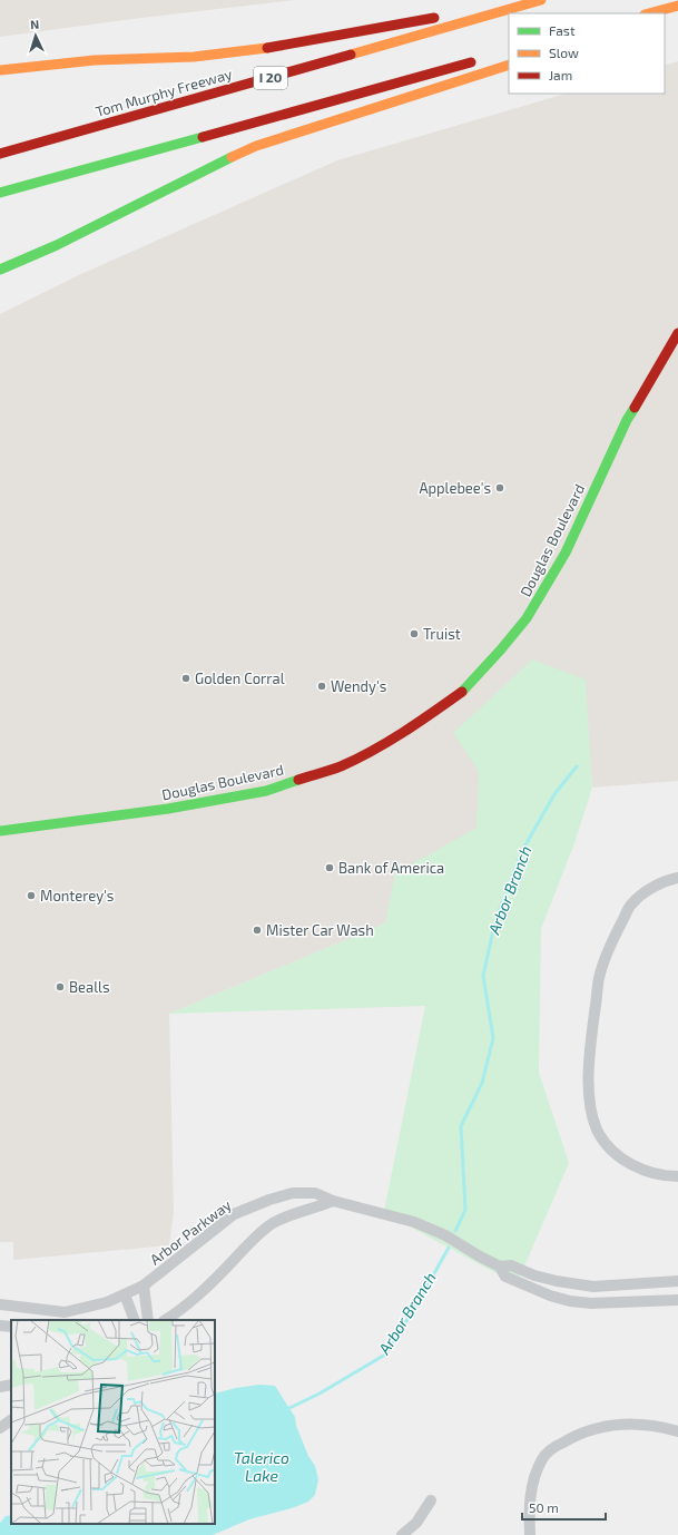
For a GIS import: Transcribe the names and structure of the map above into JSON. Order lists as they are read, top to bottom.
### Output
{
  "streets": {
    "main road": ["I 20", "Tom Murphy Freeway", "Douglas Boulevard"],
    "street": ["Arbor Parkway"]
  },
  "water": ["Arbor Branch", "Talerico Lake"],
  "places": [
    "Applebee's",
    "Truist",
    "Golden Corral",
    "Wendy's",
    "Bank of America",
    "Monterey's",
    "Mister Car Wash",
    "Bealls"
  ],
  "legend": ["Fast", "Slow", "Jam"],
  "scale_bar": "50 m",
  "north": "top"
}
